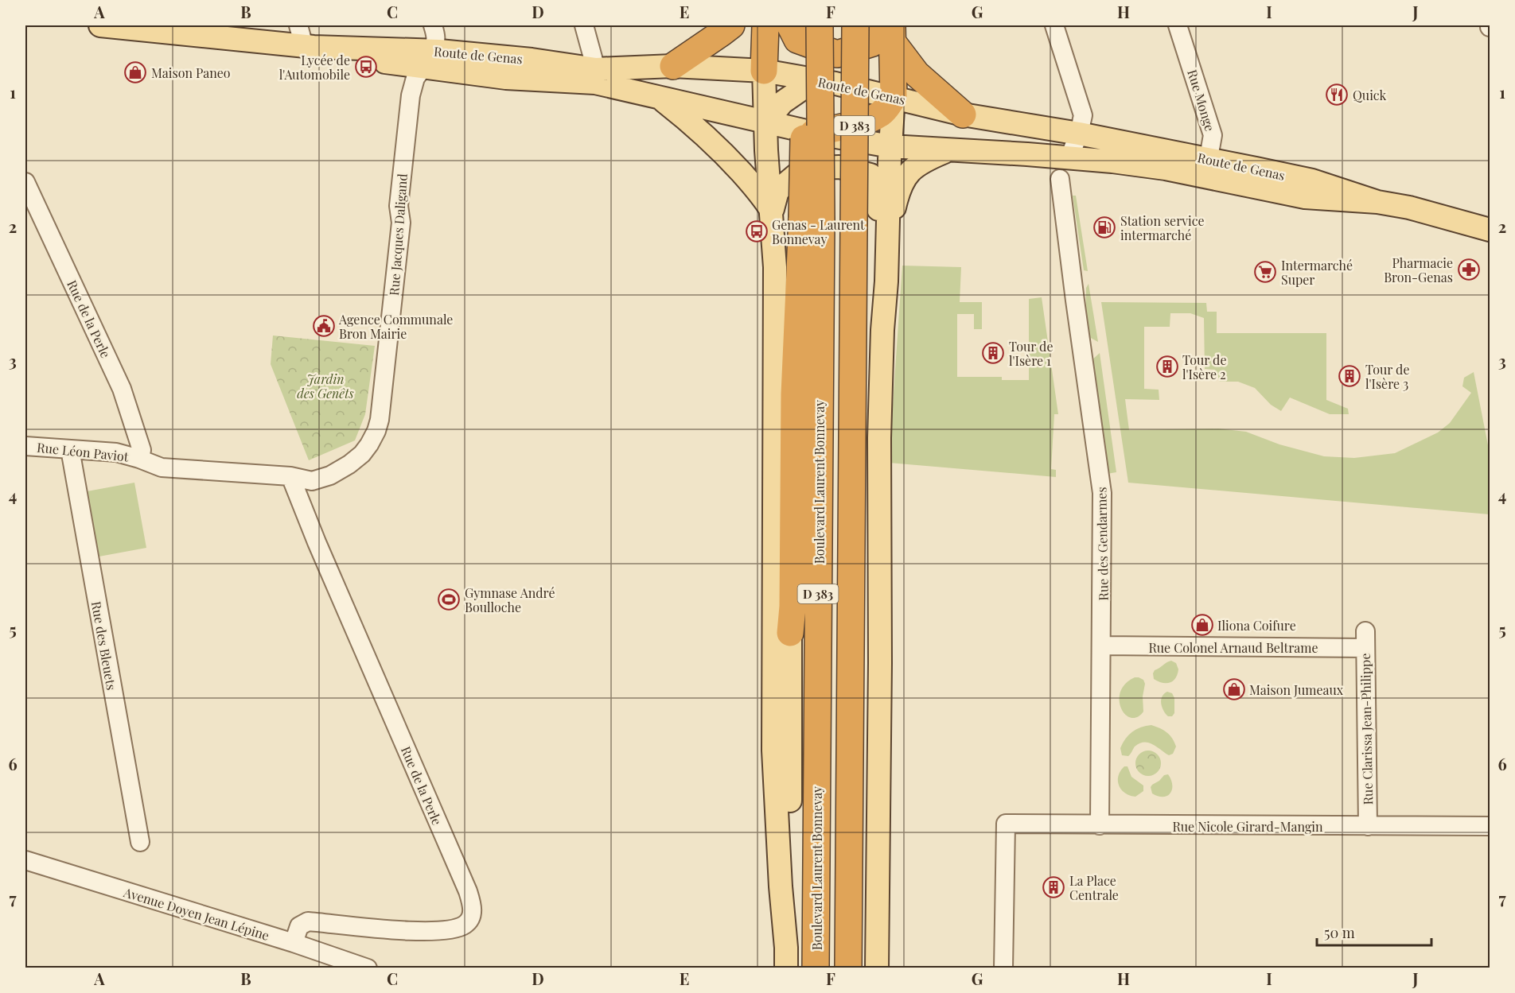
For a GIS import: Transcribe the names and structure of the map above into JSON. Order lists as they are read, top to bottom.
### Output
{
  "streets": {
    "highway": ["D 383", "Boulevard Laurent Bonnevay"],
    "main road": ["Route de Genas"],
    "street": [
      "Rue Monge",
      "Rue Jacques Daligand",
      "Rue de la Perle",
      "Rue Léon Paviot",
      "Rue des Gendarmes",
      "Rue des Bleuets",
      "Rue Colonel Arnaud Beltrame",
      "Rue Clarissa Jean-Philippe",
      "Rue Nicole Girard-Mangin",
      "Avenue Doyen Jean Lépine"
    ]
  },
  "crossings": [
    ["Route de Genas", "Rue Monge"],
    ["Route de Genas", "Rue Jacques Daligand"],
    ["Rue Jacques Daligand", "Rue de la Perle"],
    ["Rue Jacques Daligand", "Rue Léon Paviot"],
    ["Rue de la Perle", "Rue Léon Paviot"],
    ["Rue de la Perle", "Avenue Doyen Jean Lépine"],
    ["Rue Léon Paviot", "Rue des Bleuets"],
    ["Rue des Gendarmes", "Rue Colonel Arnaud Beltrame"],
    ["Rue des Gendarmes", "Rue Nicole Girard-Mangin"],
    ["Rue Colonel Arnaud Beltrame", "Rue Clarissa Jean-Philippe"],
    ["Rue Clarissa Jean-Philippe", "Rue Nicole Girard-Mangin"]
  ],
  "parks": ["Jardin des Genêts"],
  "places": {
    "bus stop": ["Lycée de l'Automobile", "Genas - Laurent Bonnevay"],
    "shop": ["Maison Paneo", "Iliona Coifure", "Maison Jumeaux"],
    "restaurant": ["Quick"],
    "fuel station": ["Station service intermarché"],
    "pharmacy": ["Pharmacie Bron-Genas"],
    "supermarket": ["Intermarché Super"],
    "public building": ["Agence Communale Bron Mairie"],
    "building": [
      "Tour de l'Isère 1",
      "Tour de l'Isère 2",
      "Tour de l'Isère 3",
      "La Place Centrale"
    ],
    "sports": ["Gymnase André Boulloche"]
  },
  "scale_bar": "50 m",
  "grid": {
    "columns": [
      "A",
      "B",
      "C",
      "D",
      "E",
      "F",
      "G",
      "H",
      "I",
      "J"
    ],
    "rows": [
      "1",
      "2",
      "3",
      "4",
      "5",
      "6",
      "7"
    ]
  }
}
